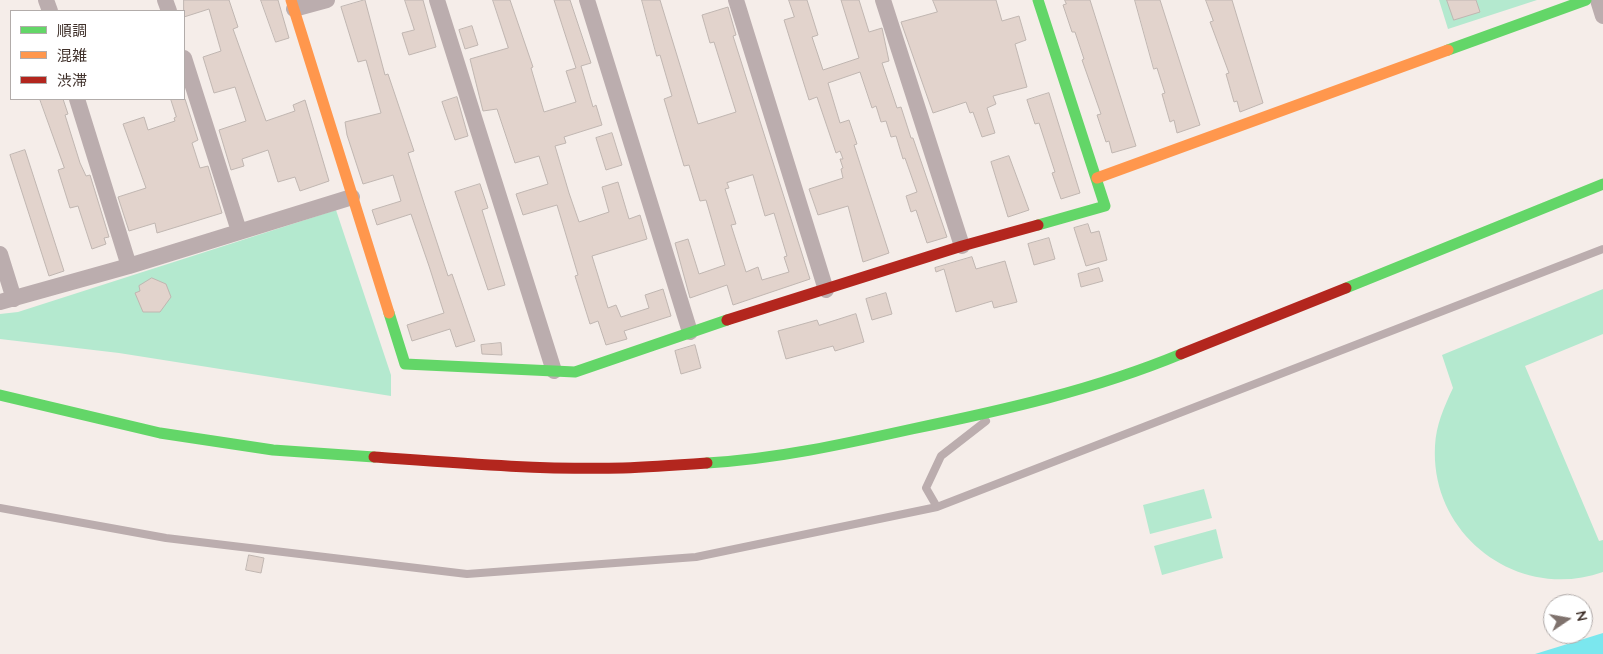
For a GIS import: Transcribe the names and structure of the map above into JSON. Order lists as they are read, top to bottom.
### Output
{
  "legend": ["順調", "混雑", "渋滞"],
  "north": "right"
}
